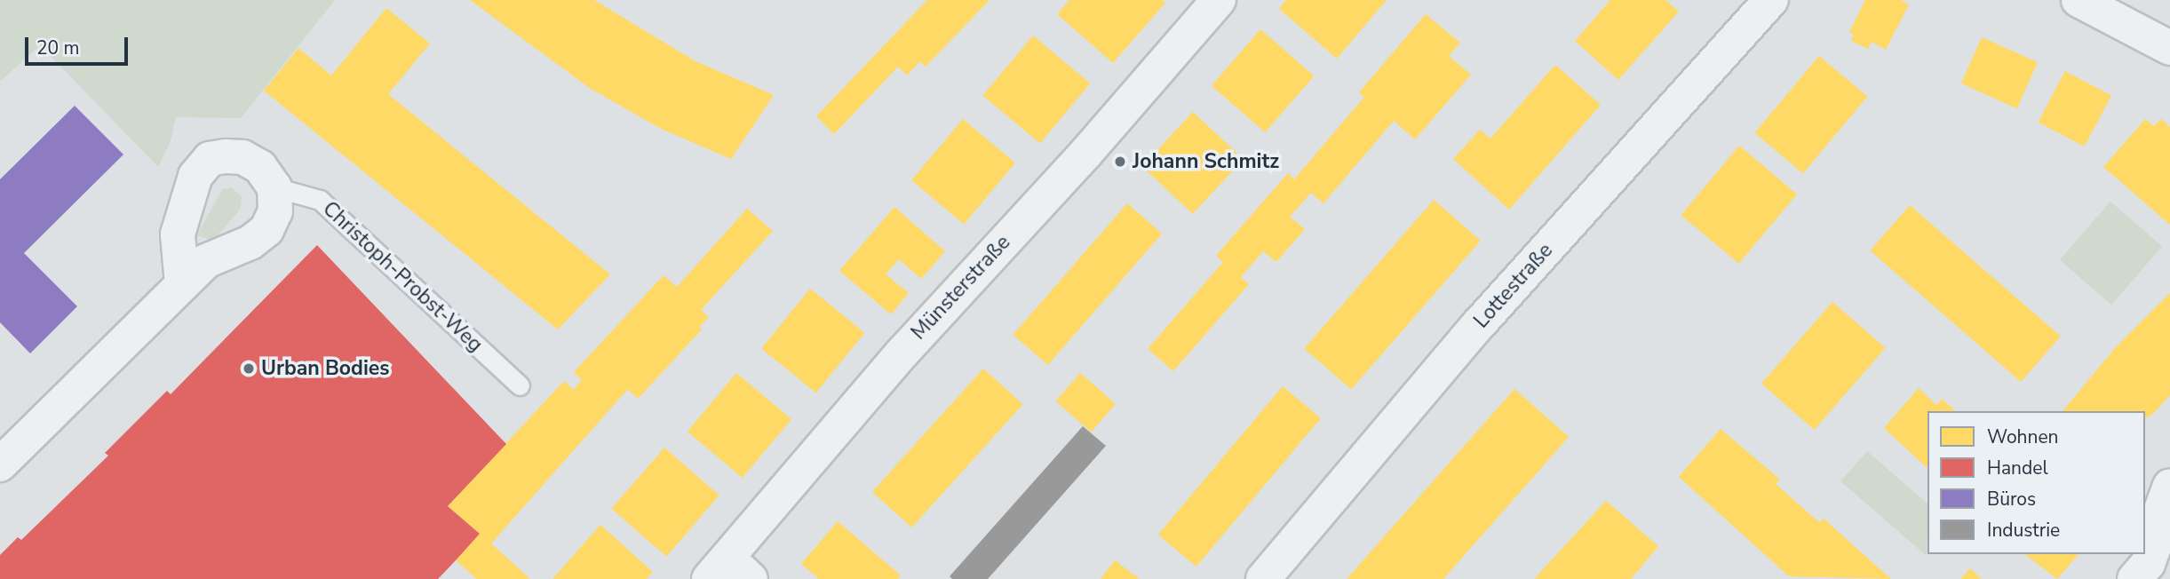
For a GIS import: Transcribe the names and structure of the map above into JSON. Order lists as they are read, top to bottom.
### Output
{
  "streets": {
    "street": ["Lottestraße", "Münsterstraße"],
    "lane": ["Christoph-Probst-Weg"]
  },
  "places": ["Johann Schmitz", "Urban Bodies"],
  "legend": [
    "Wohnen",
    "Handel",
    "Büros",
    "Industrie"
  ],
  "scale_bar": "20 m"
}
